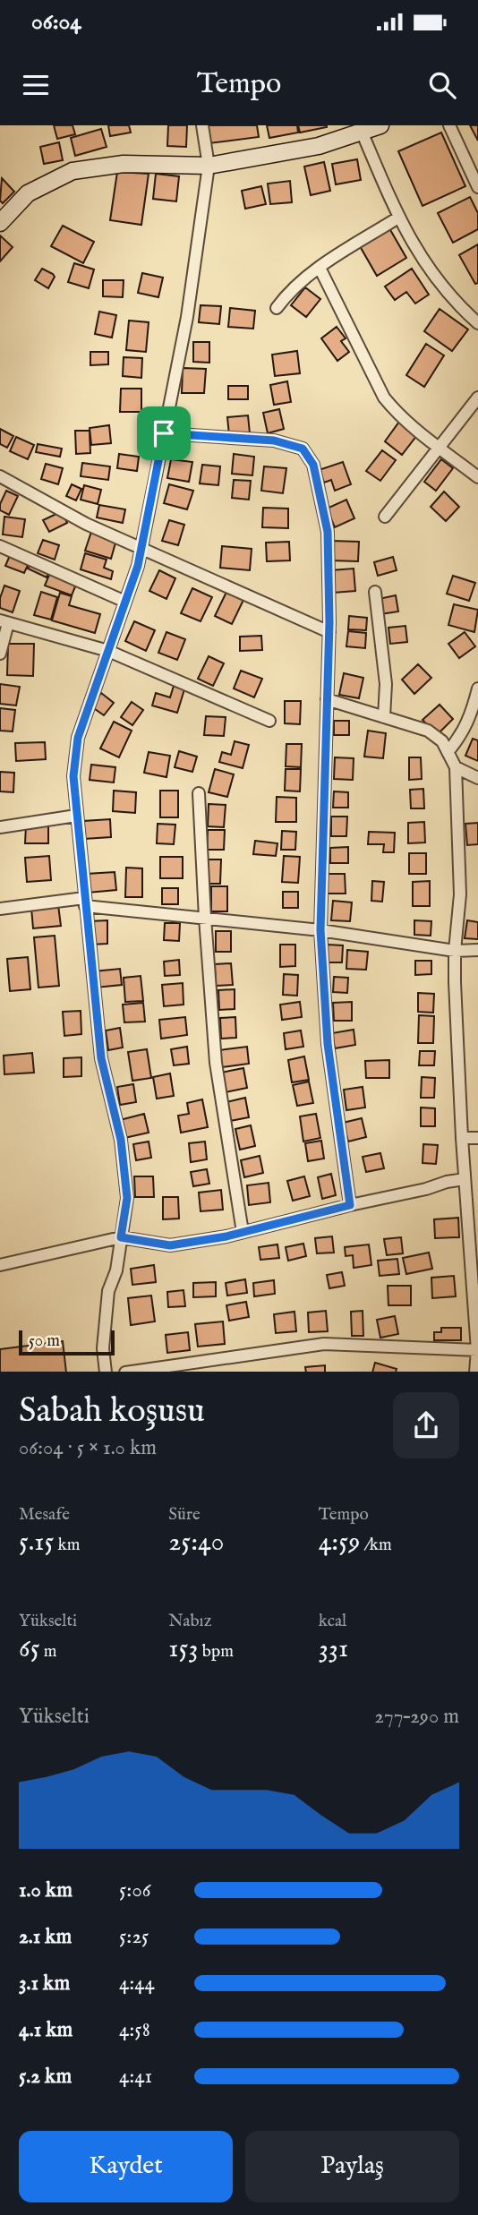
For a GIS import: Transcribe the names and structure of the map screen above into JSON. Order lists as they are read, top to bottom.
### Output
{
  "scale_bar": "50 m",
  "page": {
    "status": "06:04",
    "header": "Tempo",
    "scale": "50 m",
    "heading": ["Sabah koşusu", "06:04 · 5 × 1.0 km"],
    "stats": [
      ["Mesafe", "5.15 km"],
      ["Süre", "25:40"],
      ["Tempo", "4:59 /km"],
      ["Yükselti", "65 m"],
      ["Nabız", "153 bpm"],
      ["kcal", "331"]
    ],
    "chart": ["Yükselti", "277–290 m"],
    "list": [
      {
        "name": "1.0 km",
        "note": "5:06"
      },
      {
        "name": "2.1 km",
        "note": "5:25"
      },
      {
        "name": "3.1 km",
        "note": "4:44"
      },
      {
        "name": "4.1 km",
        "note": "4:58"
      },
      {
        "name": "5.2 km",
        "note": "4:41"
      }
    ],
    "buttons": ["Kaydet", "Paylaş"]
  }
}
